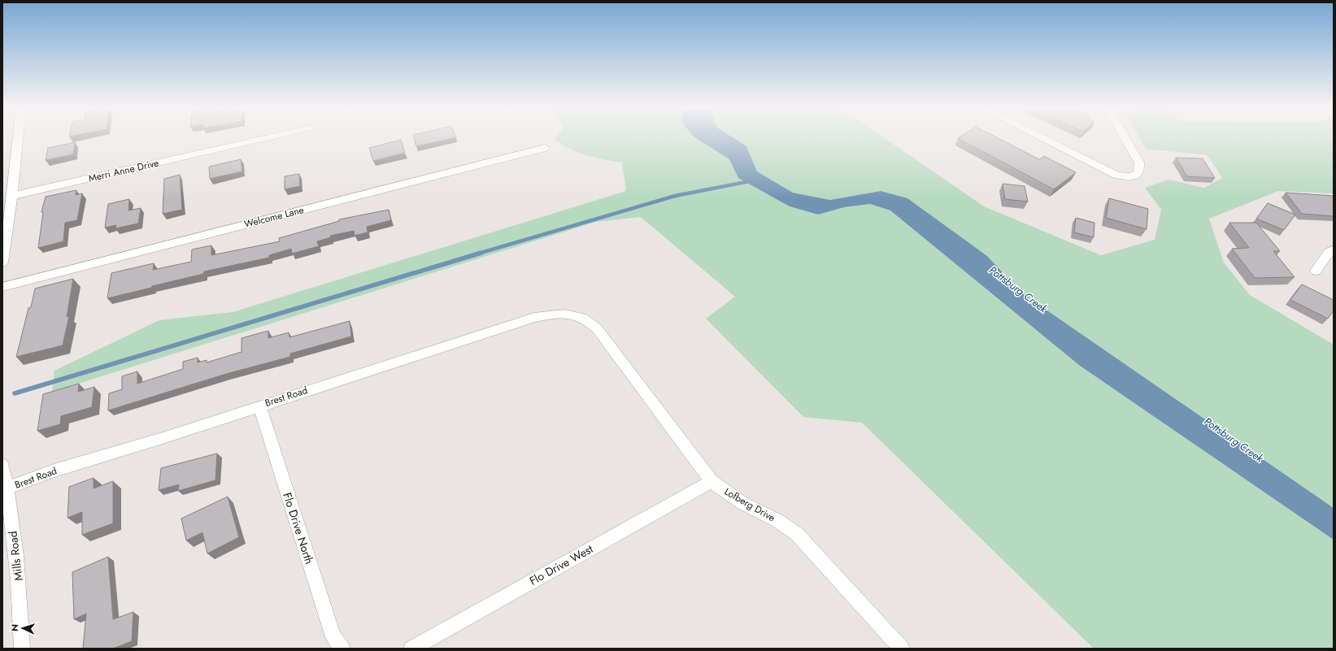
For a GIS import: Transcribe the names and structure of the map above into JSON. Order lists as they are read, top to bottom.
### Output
{
  "streets": {
    "street": [
      "Merri Anne Drive",
      "Welcome Lane",
      "Brest Road",
      "Lofberg Drive",
      "Flo Drive North",
      "Mills Road",
      "Flo Drive West"
    ]
  },
  "crossings": [
    ["Brest Road", "Lofberg Drive"],
    ["Brest Road", "Flo Drive North"],
    ["Brest Road", "Mills Road"],
    ["Lofberg Drive", "Flo Drive West"]
  ],
  "water": ["Pottsburg Creek"],
  "north": "left"
}
